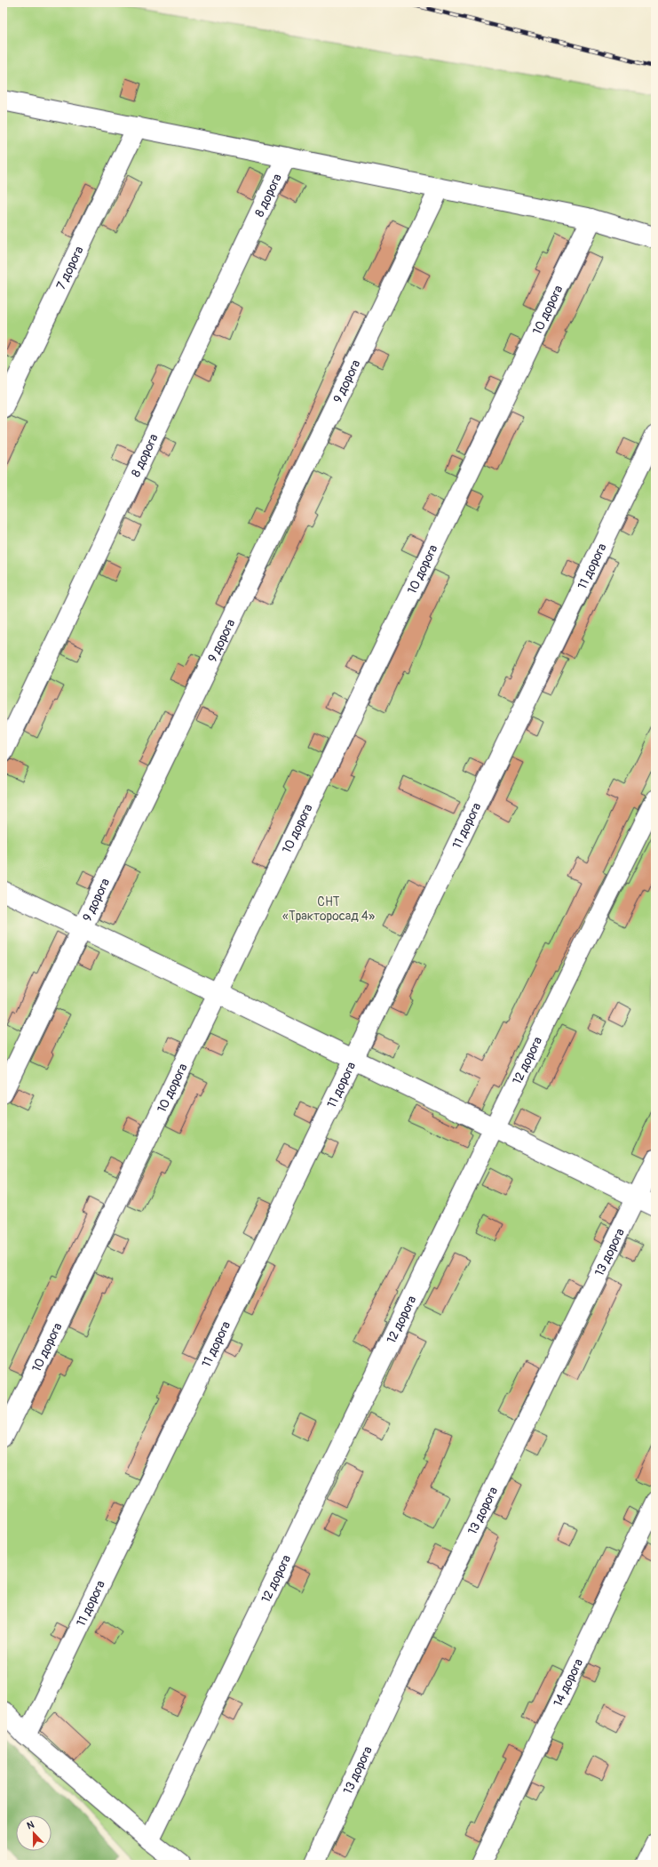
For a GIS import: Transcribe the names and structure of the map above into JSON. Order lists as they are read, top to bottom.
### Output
{
  "streets": {
    "street": [
      "8 дорога",
      "7 дорога",
      "10 дорога",
      "9 дорога",
      "11 дорога",
      "12 дорога",
      "13 дорога",
      "14 дорога"
    ]
  },
  "parks": ["СНТ «Тракторосад 4»"],
  "north": "top"
}
